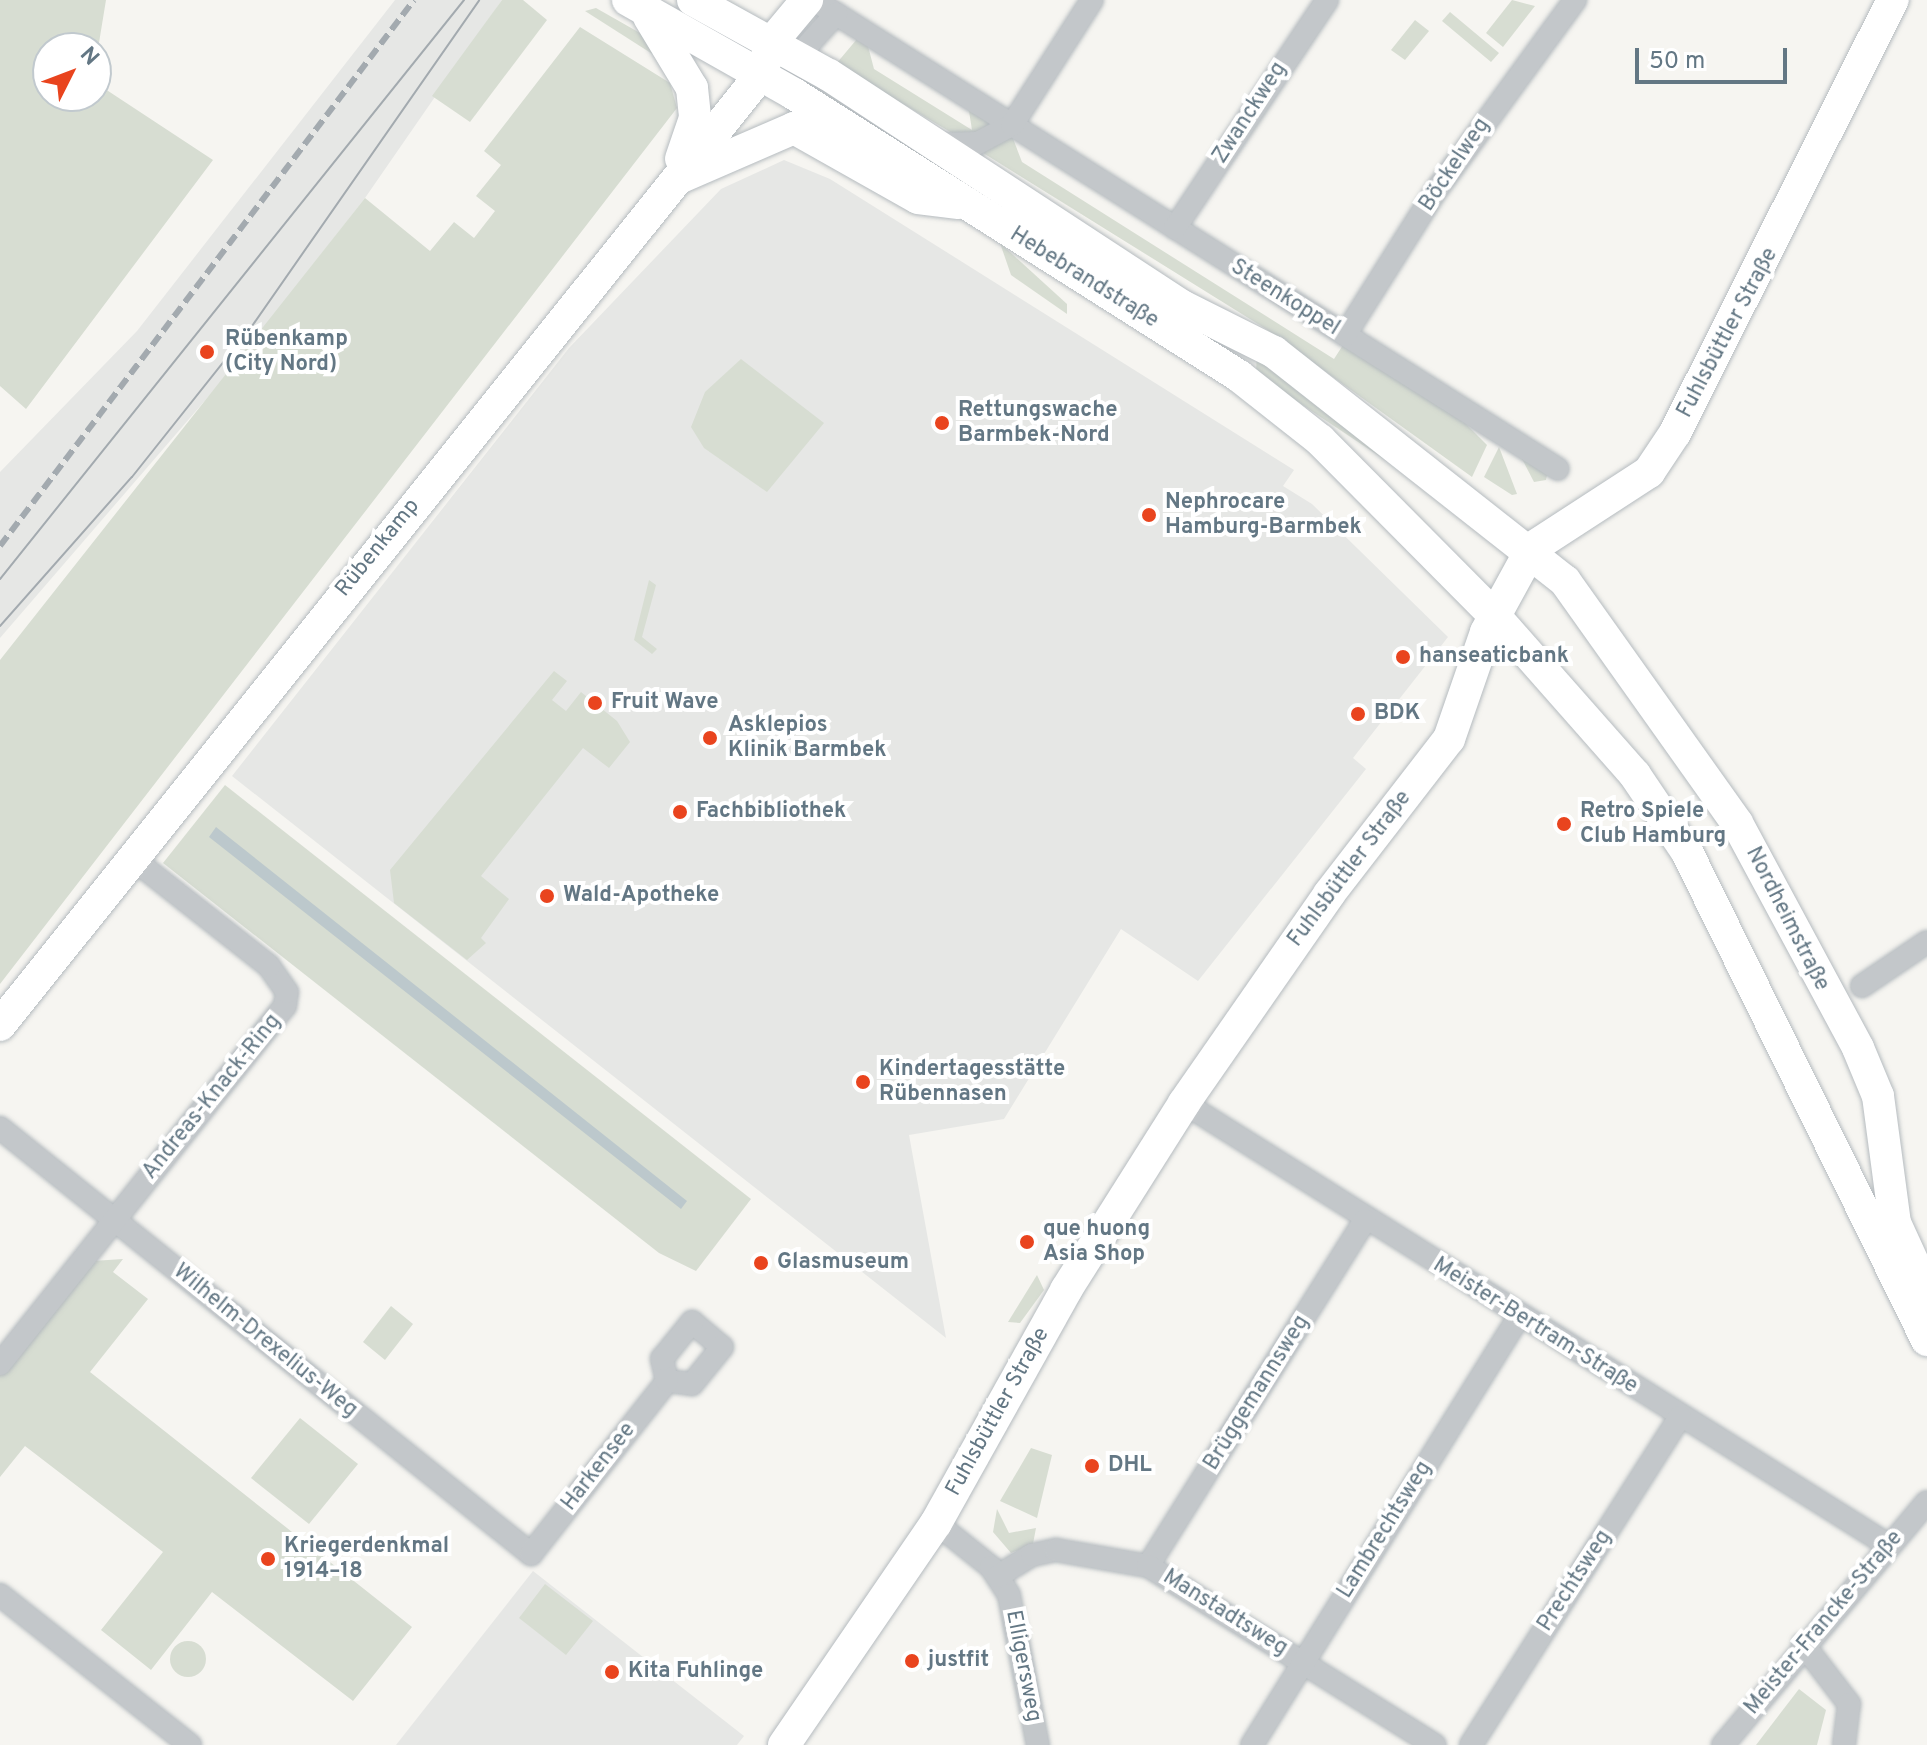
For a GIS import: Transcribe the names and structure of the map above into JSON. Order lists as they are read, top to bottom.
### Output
{
  "streets": {
    "main road": [
      "Hebebrandstraße",
      "Fuhlsbüttler Straße",
      "Rübenkamp",
      "Nordheimstraße"
    ],
    "street": [
      "Zwanckweg",
      "Böckelweg",
      "Steenkoppel",
      "Andreas-Knack-Ring",
      "Meister-Bertram-Straße",
      "Wilhelm-Drexelius-Weg",
      "Brüggemannsweg",
      "Harkensee",
      "Lambrechtsweg",
      "Prechtsweg",
      "Manstadtsweg",
      "Meister-Francke-Straße",
      "Elligersweg"
    ]
  },
  "crossings": [
    ["Zwanckweg", "Steenkoppel"],
    ["Böckelweg", "Steenkoppel"],
    ["Hebebrandstraße", "Fuhlsbüttler Straße"],
    ["Hebebrandstraße", "Rübenkamp"],
    ["Hebebrandstraße", "Nordheimstraße"],
    ["Steenkoppel", "Rübenkamp"],
    ["Fuhlsbüttler Straße", "Nordheimstraße"],
    ["Fuhlsbüttler Straße", "Meister-Bertram-Straße"],
    ["Fuhlsbüttler Straße", "Elligersweg"],
    ["Rübenkamp", "Andreas-Knack-Ring"],
    ["Andreas-Knack-Ring", "Wilhelm-Drexelius-Weg"],
    ["Meister-Bertram-Straße", "Brüggemannsweg"],
    ["Meister-Bertram-Straße", "Lambrechtsweg"],
    ["Meister-Bertram-Straße", "Prechtsweg"],
    ["Meister-Bertram-Straße", "Meister-Francke-Straße"],
    ["Wilhelm-Drexelius-Weg", "Harkensee"],
    ["Brüggemannsweg", "Manstadtsweg"],
    ["Lambrechtsweg", "Manstadtsweg"],
    ["Manstadtsweg", "Elligersweg"]
  ],
  "places": [
    "Rübenkamp (City Nord)",
    "Rettungswache Barmbek-Nord",
    "Nephrocare Hamburg-Barmbek",
    "hanseaticbank",
    "Fruit Wave",
    "BDK",
    "Asklepios Klinik Barmbek",
    "Fachbibliothek",
    "Retro Spiele Club Hamburg",
    "Wald-Apotheke",
    "Kindertagesstätte Rübennasen",
    "que huong Asia Shop",
    "Glasmuseum",
    "DHL",
    "Kriegerdenkmal 1914–18",
    "justfit",
    "Kita Fuhlinge"
  ],
  "scale_bar": "50 m",
  "north": "top right"
}
